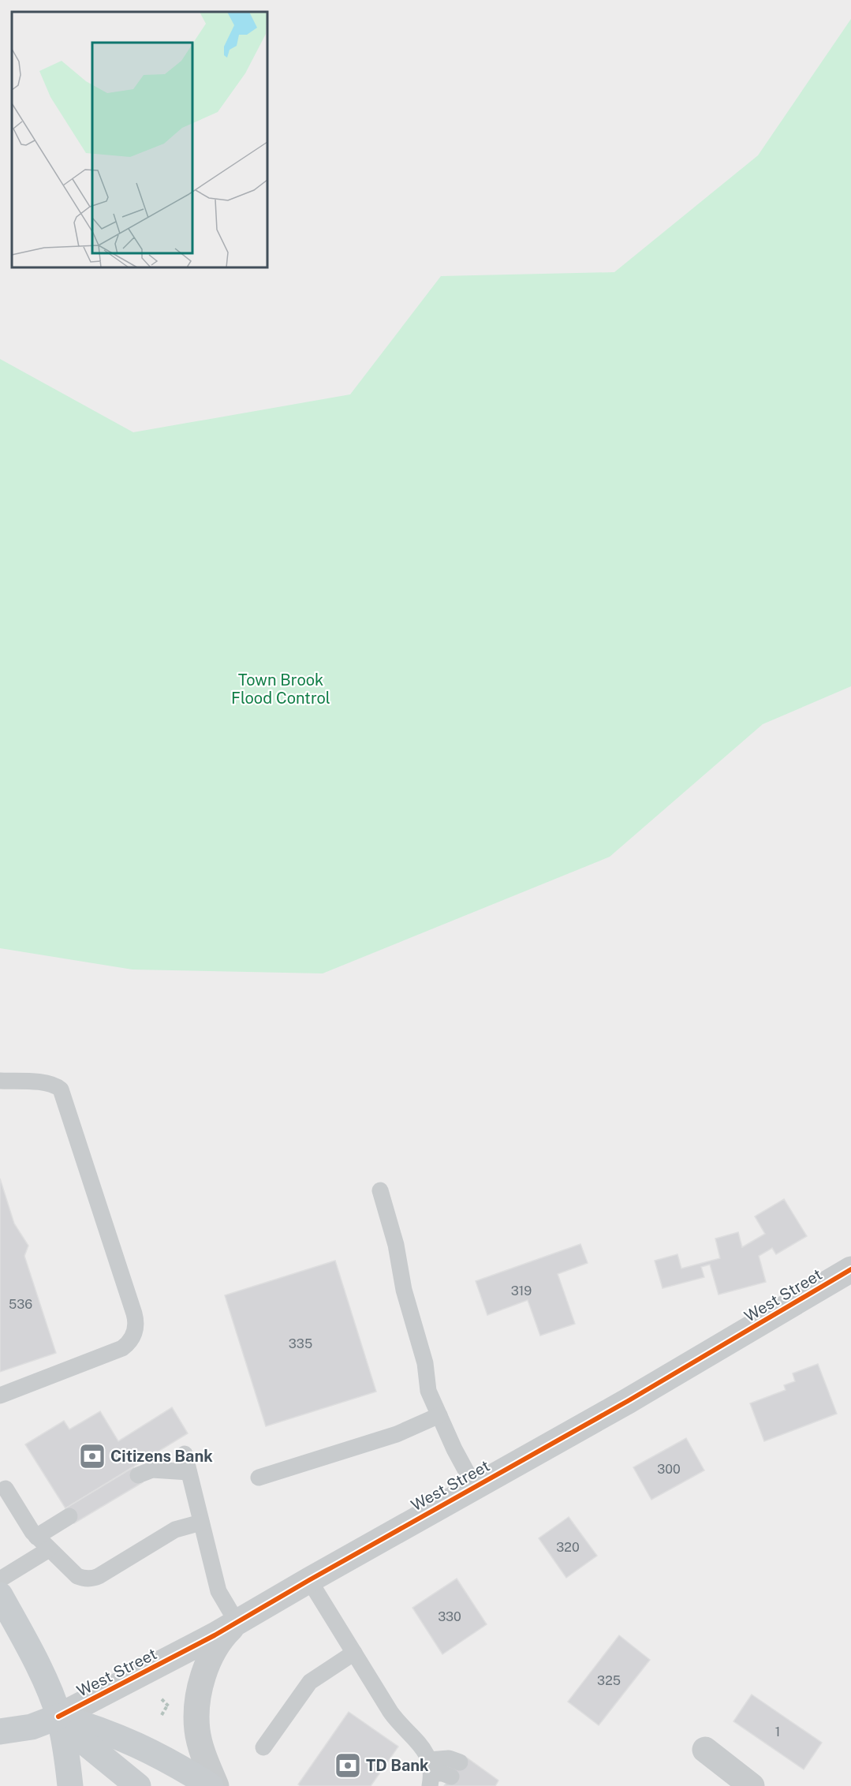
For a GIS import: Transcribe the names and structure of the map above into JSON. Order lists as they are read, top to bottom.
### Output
{
  "streets": {
    "main road": ["West Street"]
  },
  "parks": ["Town Brook Flood Control"],
  "places": {
    "bank": ["Citizens Bank", "TD Bank"]
  },
  "house_numbers": [
    "319",
    "536",
    "335",
    "300",
    "320",
    "330",
    "325",
    "1"
  ]
}
